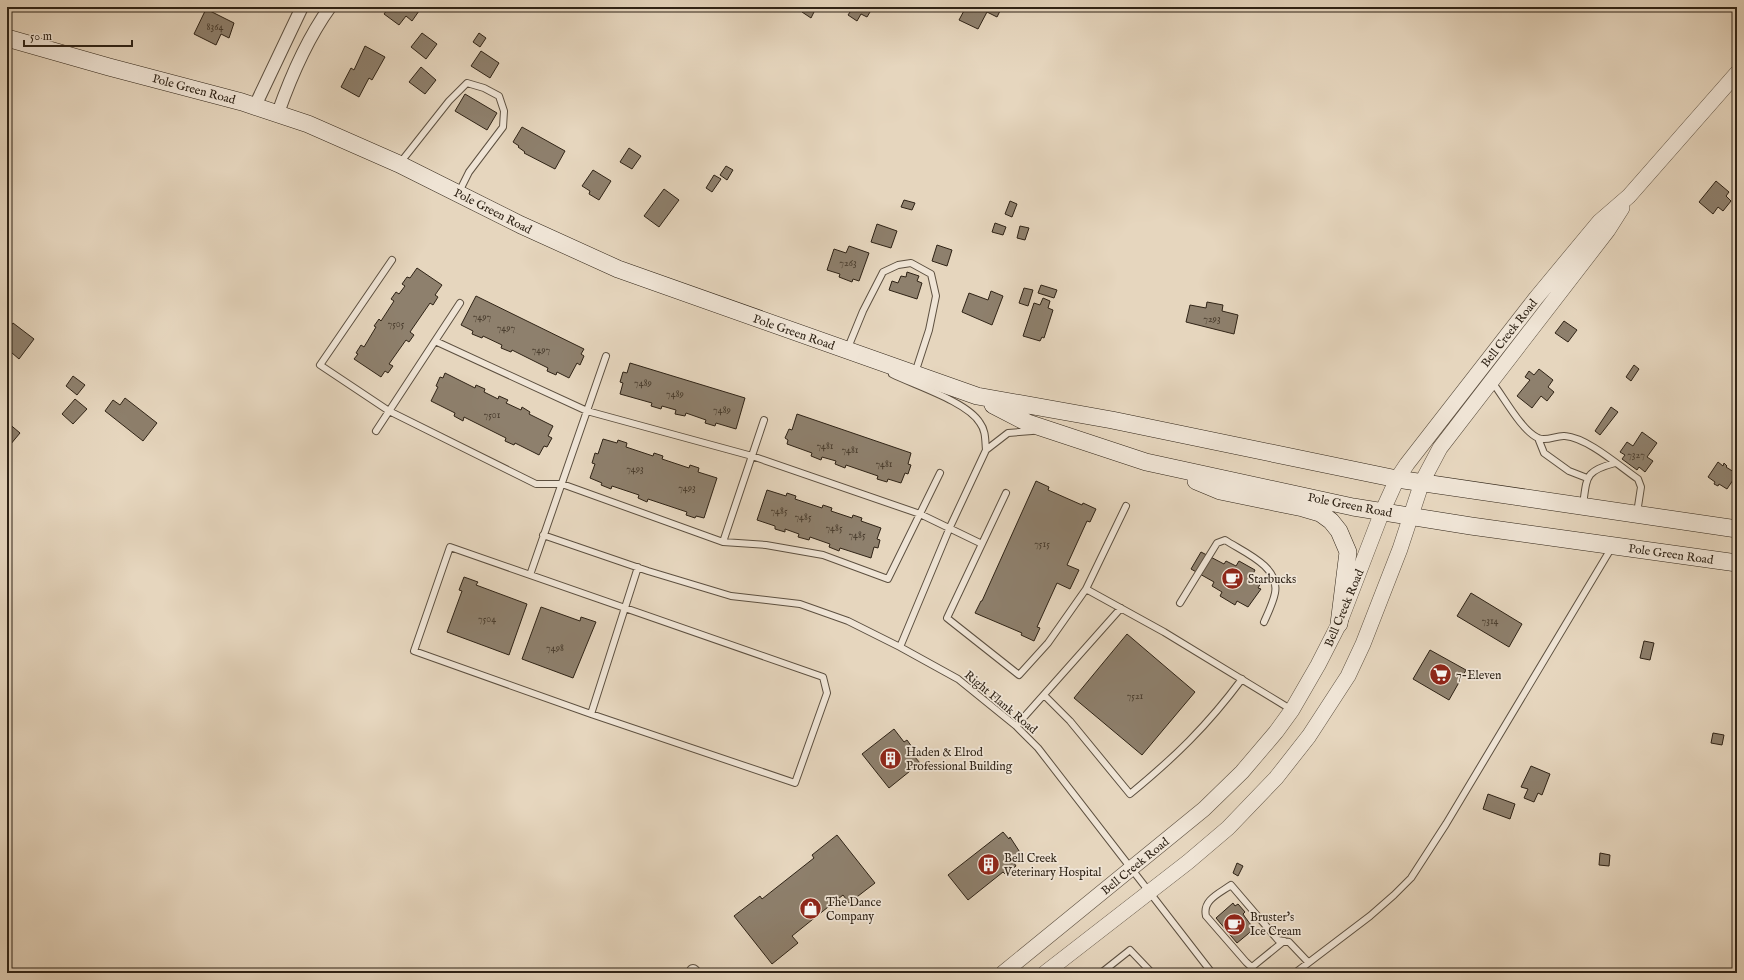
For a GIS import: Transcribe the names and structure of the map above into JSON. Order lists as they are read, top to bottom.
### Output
{
  "streets": {
    "main road": ["Pole Green Road"],
    "street": ["Bell Creek Road"],
    "lane": ["Right Flank Road"]
  },
  "crossings": [
    ["Pole Green Road", "Bell Creek Road"],
    ["Bell Creek Road", "Right Flank Road"]
  ],
  "places": {
    "cafe": ["Starbucks", "Bruster's Ice Cream"],
    "supermarket": ["7-Eleven"],
    "building": ["Haden & Elrod Professional Building", "Bell Creek Veterinary Hospital"],
    "shop": ["The Dance Company"]
  },
  "house_numbers": [
    "8364",
    "7263",
    "7497",
    "7293",
    "7505",
    "7497",
    "7497",
    "7489",
    "7489",
    "7489",
    "7501",
    "7481",
    "7481",
    "7327",
    "7481",
    "7493",
    "7493",
    "7485",
    "7485",
    "7485",
    "7485",
    "7515",
    "7504",
    "7314",
    "7498",
    "7521"
  ],
  "scale_bar": "50 m"
}
